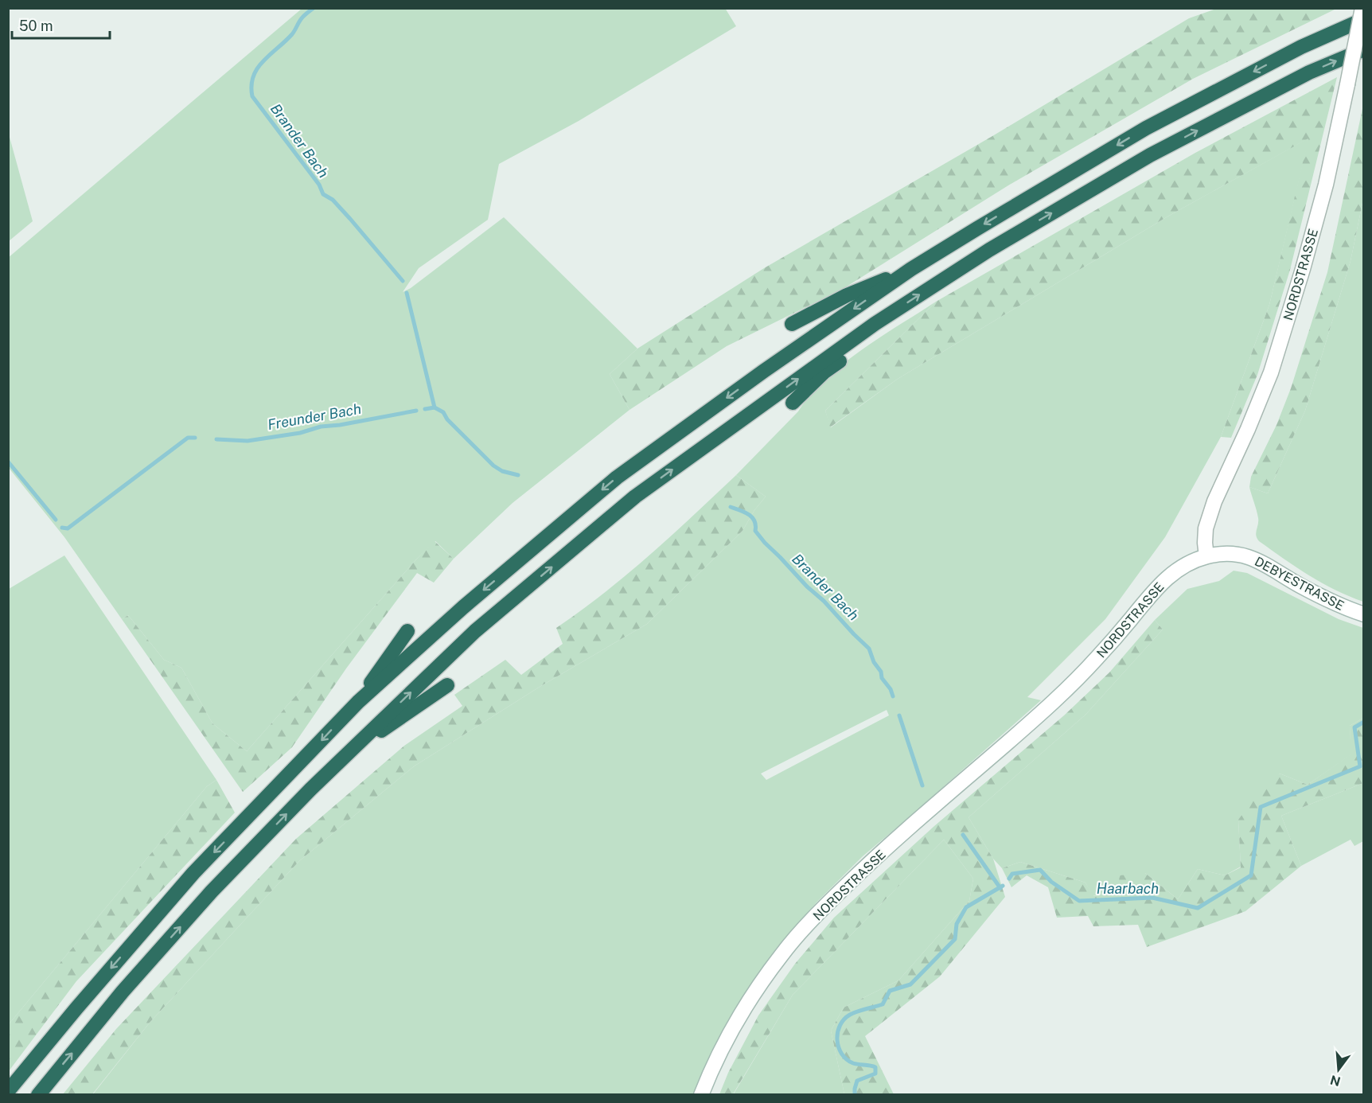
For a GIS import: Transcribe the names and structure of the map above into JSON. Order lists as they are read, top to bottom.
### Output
{
  "streets": {
    "main road": ["NORDSTRASSE", "DEBYESTRASSE"]
  },
  "crossings": [
    ["NORDSTRASSE", "DEBYESTRASSE"]
  ],
  "water": ["Brander Bach", "Freunder Bach", "Haarbach"],
  "scale_bar": "50 m",
  "north": "bottom"
}
